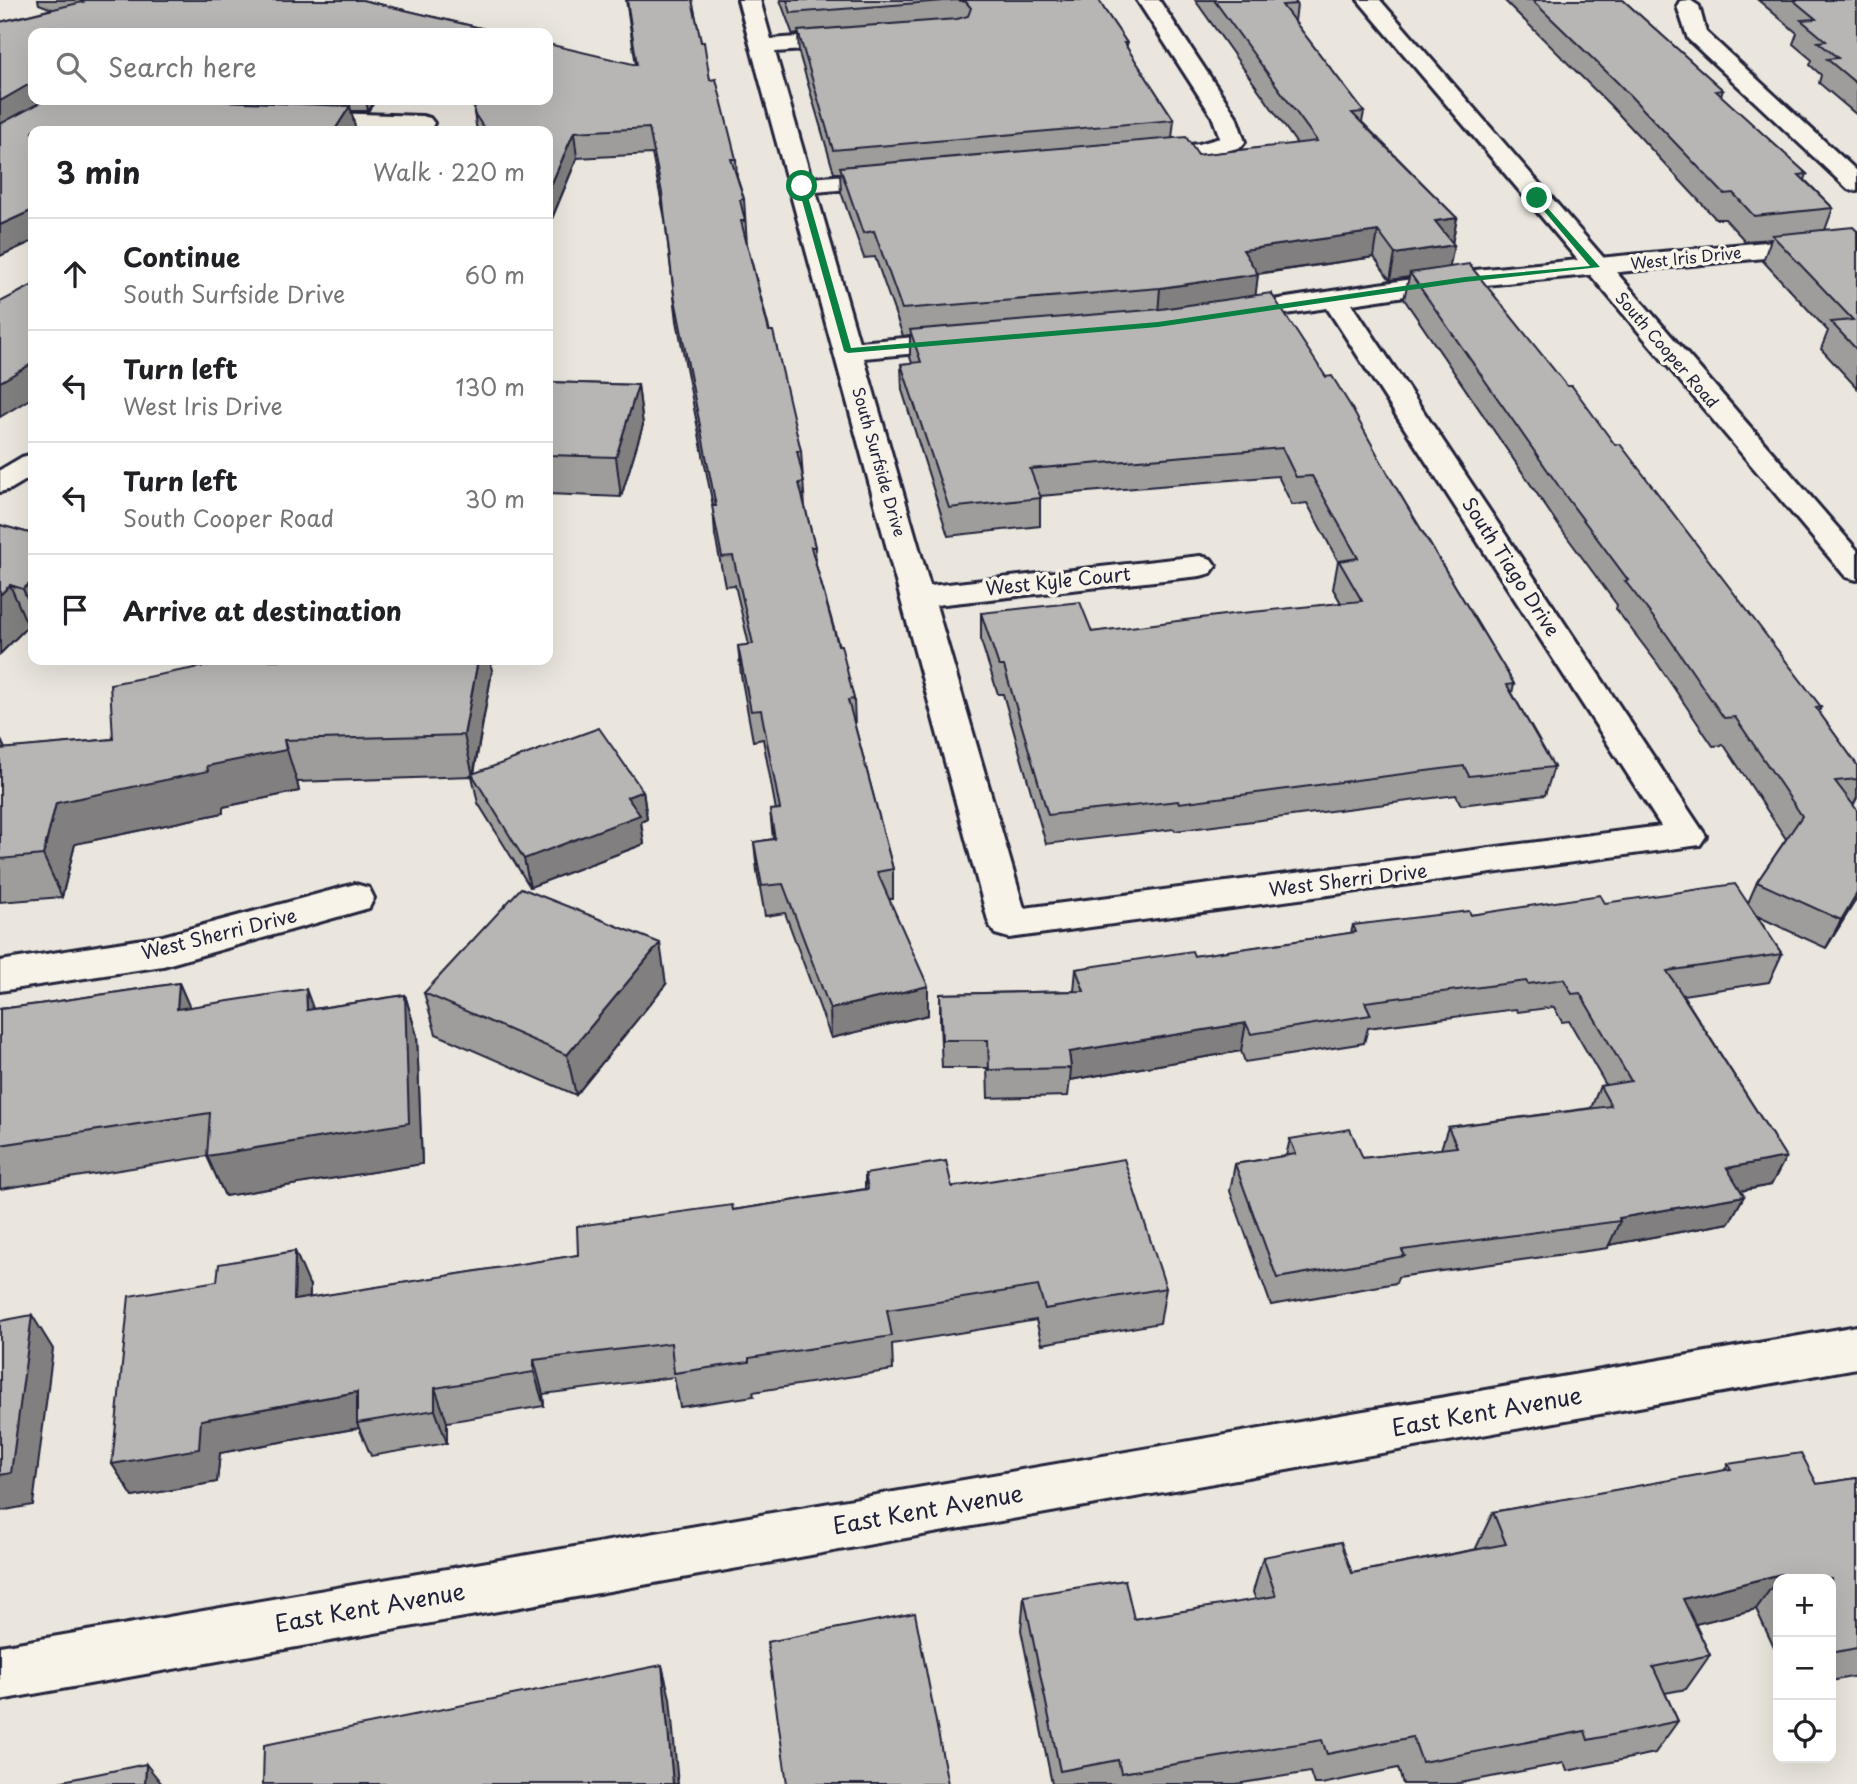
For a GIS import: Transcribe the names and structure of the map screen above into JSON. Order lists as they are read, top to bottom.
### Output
{
  "streets": {
    "street": [
      "West Iris Drive",
      "South Cooper Road",
      "South Surfside Drive",
      "South Tiago Drive",
      "West Kyle Court",
      "West Sherri Drive",
      "East Kent Avenue"
    ]
  },
  "crossings": [
    ["West Iris Drive", "South Cooper Road"],
    ["West Iris Drive", "South Tiago Drive"],
    ["South Surfside Drive", "West Kyle Court"],
    ["South Surfside Drive", "West Sherri Drive"],
    ["South Tiago Drive", "West Sherri Drive"]
  ],
  "page": {
    "search": "Search here",
    "heading": ["3 min", "Walk · 220 m"],
    "list": [
      ["Continue", "South Surfside Drive", "60 m"],
      ["Turn left", "West Iris Drive", "130 m"],
      ["Turn left", "South Cooper Road", "30 m"],
      "Arrive at destination"
    ],
    "map_buttons": ["+", "−"]
  }
}
